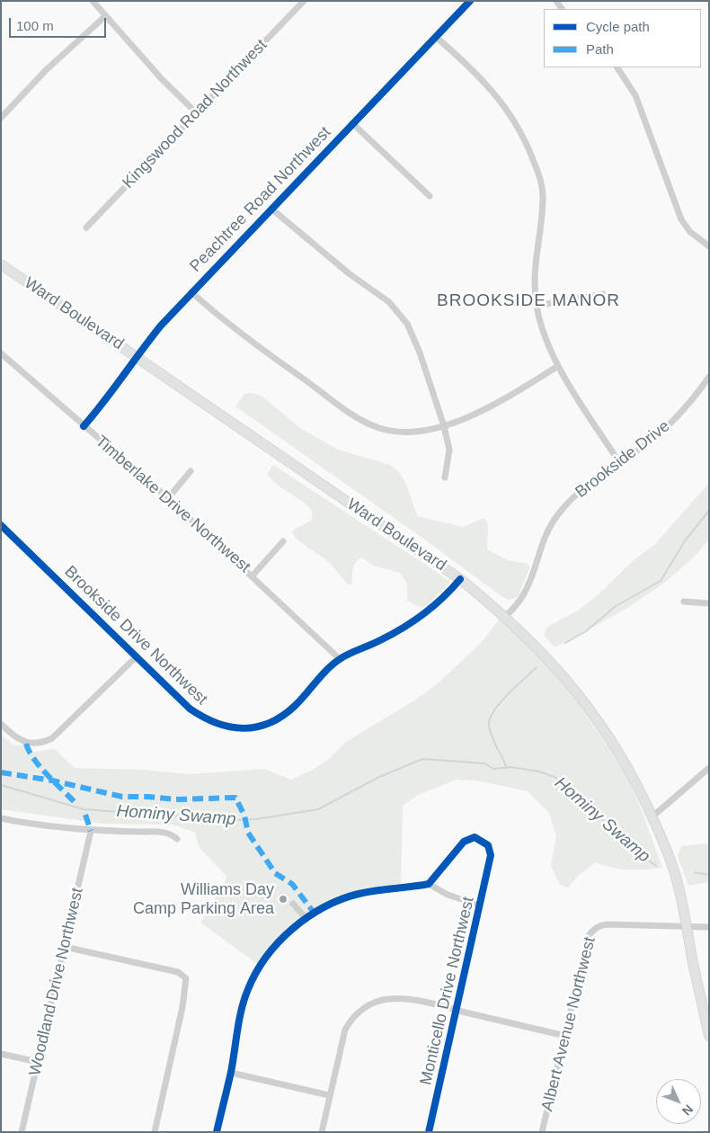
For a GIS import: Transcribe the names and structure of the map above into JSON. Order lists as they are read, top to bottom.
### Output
{
  "streets": {
    "main road": ["Ward Boulevard"],
    "street": [
      "Kingswood Road Northwest",
      "Peachtree Road Northwest",
      "Brookside Drive",
      "Timberlake Drive Northwest",
      "Brookside Drive Northwest",
      "Woodland Drive Northwest",
      "Monticello Drive Northwest",
      "Albert Avenue Northwest"
    ]
  },
  "crossings": [
    ["Peachtree Road Northwest", "Ward Boulevard"],
    ["Peachtree Road Northwest", "Timberlake Drive Northwest"],
    ["Ward Boulevard", "Brookside Drive"],
    ["Ward Boulevard", "Brookside Drive Northwest"],
    ["Ward Boulevard", "Albert Avenue Northwest"],
    ["Timberlake Drive Northwest", "Brookside Drive Northwest"]
  ],
  "districts": ["BROOKSIDE MANOR"],
  "water": ["Hominy Swamp"],
  "places": ["Williams Day Camp Parking Area"],
  "legend": ["Cycle path", "Path"],
  "scale_bar": "100 m",
  "north": "bottom right"
}
